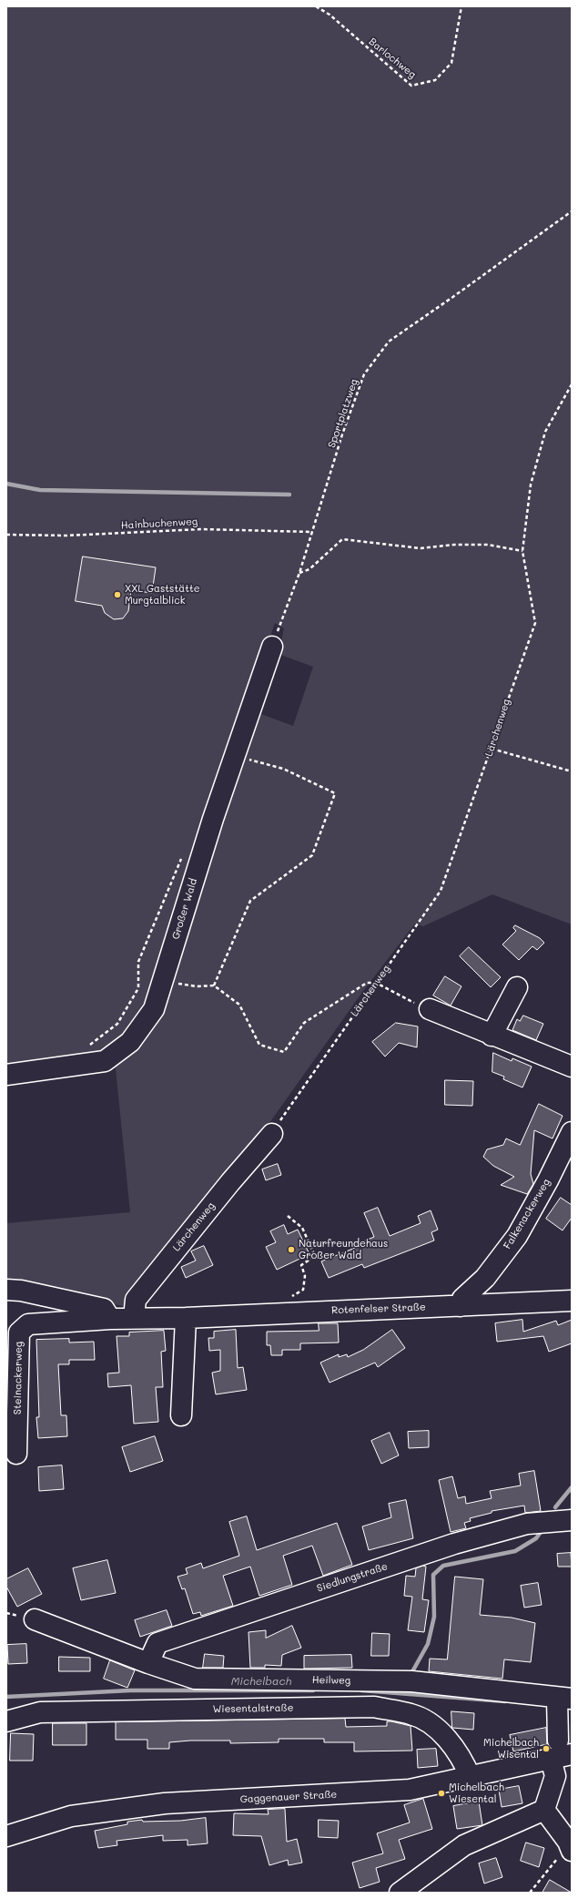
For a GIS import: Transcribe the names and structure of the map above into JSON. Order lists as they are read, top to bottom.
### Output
{
  "streets": {
    "street": [
      "Lärchenweg",
      "Großer Wald",
      "Falkenackerweg",
      "Rotenfelser Straße",
      "Steinackerweg",
      "Siedlungstraße",
      "Heilweg",
      "Wiesentalstraße",
      "Gaggenauer Straße"
    ],
    "path": ["Barlochweg", "Sportplatzweg", "Hainbuchenweg"]
  },
  "crossings": [
    ["Sportplatzweg", "Hainbuchenweg"],
    ["Sportplatzweg", "Großer Wald"],
    ["Lärchenweg", "Rotenfelser Straße"],
    ["Lärchenweg", "Steinackerweg"],
    ["Falkenackerweg", "Rotenfelser Straße"],
    ["Rotenfelser Straße", "Steinackerweg"],
    ["Siedlungstraße", "Heilweg"],
    ["Wiesentalstraße", "Gaggenauer Straße"]
  ],
  "water": ["Michelbach"],
  "places": [
    "XXL Gaststätte Murgtalblick",
    "Naturfreundehaus Großer Wald",
    "Michelbach Wisental",
    "Michelbach Wiesental"
  ]
}
